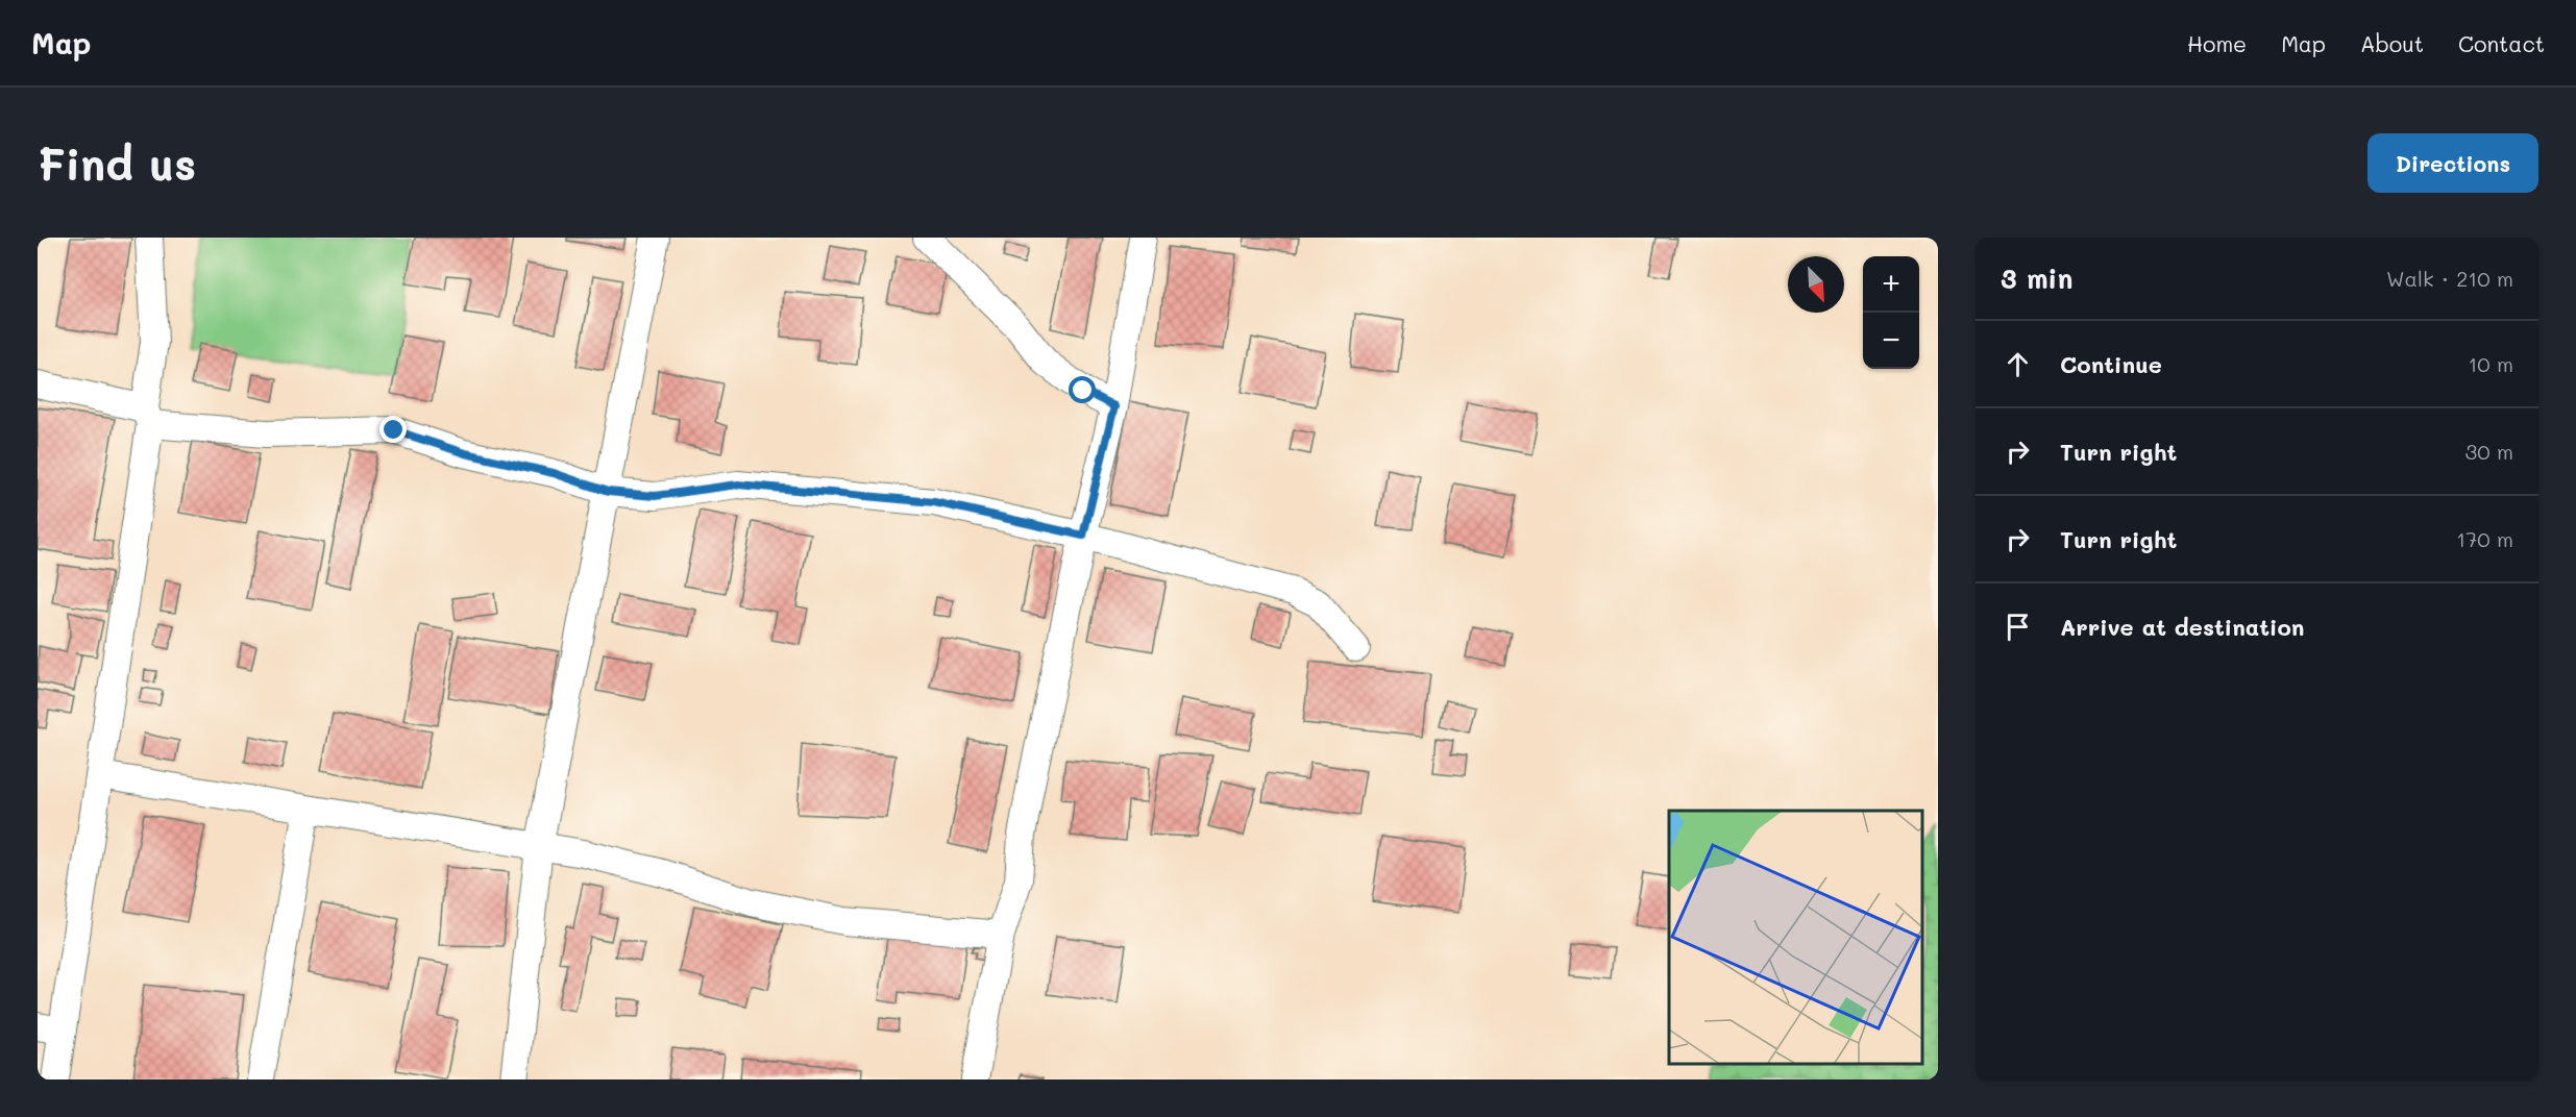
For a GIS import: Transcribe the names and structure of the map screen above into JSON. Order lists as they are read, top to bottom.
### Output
{
  "north": "bottom right",
  "page": {
    "header": "Map",
    "nav": [
      "Home",
      "Map",
      "About",
      "Contact"
    ],
    "buttons": "Directions",
    "title": "Find us",
    "heading": ["3 min", "Walk · 210 m"],
    "map_buttons": ["+", "−"],
    "list": [
      ["Continue", "10 m"],
      ["Turn right", "30 m"],
      ["Turn right", "170 m"],
      "Arrive at destination"
    ]
  }
}
